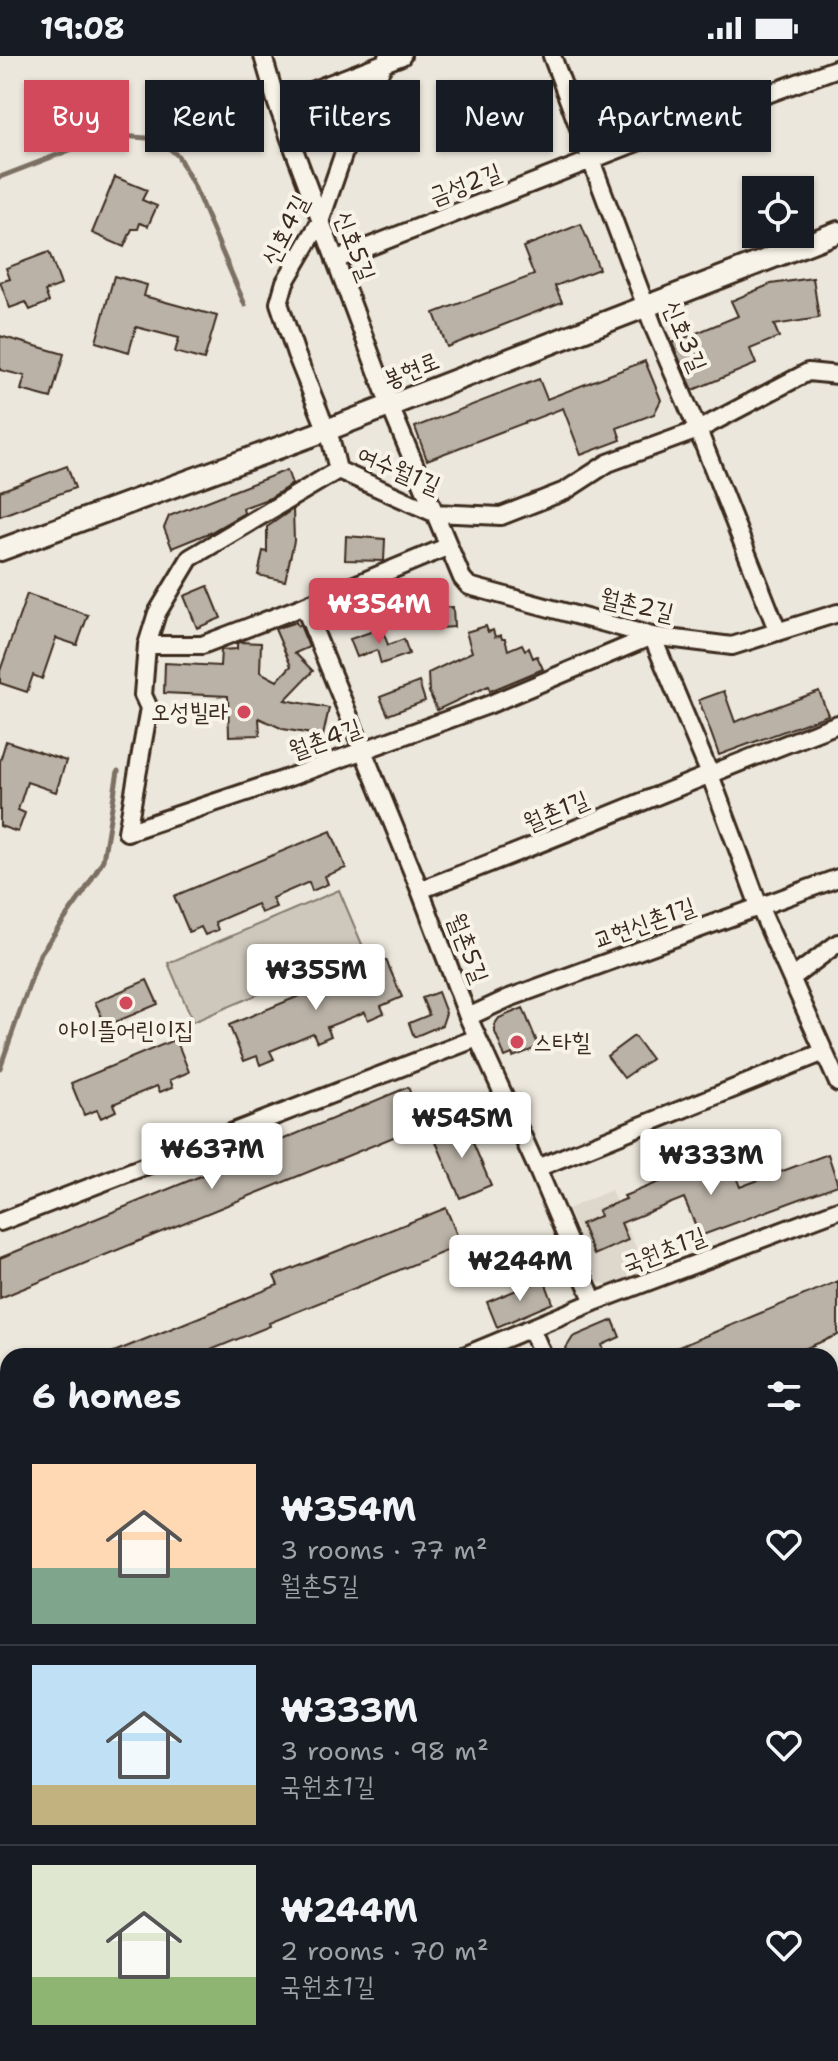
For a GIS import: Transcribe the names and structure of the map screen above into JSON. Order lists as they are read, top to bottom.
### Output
{
  "streets": {
    "street": [
      "금성2길",
      "신호4길",
      "신호5길",
      "신호3길",
      "봉현로",
      "여수월1길",
      "월촌2길",
      "월촌4길",
      "월촌1길",
      "교현신촌1길",
      "월촌5길",
      "국원초1길"
    ]
  },
  "crossings": [
    ["금성2길", "신호5길"],
    ["금성2길", "신호3길"],
    ["신호4길", "신호5길"],
    ["신호4길", "봉현로"],
    ["신호4길", "여수월1길"],
    ["신호5길", "봉현로"],
    ["신호5길", "여수월1길"],
    ["신호5길", "월촌2길"],
    ["신호3길", "봉현로"],
    ["신호3길", "여수월1길"],
    ["신호3길", "월촌2길"],
    ["여수월1길", "월촌2길"],
    ["여수월1길", "월촌4길"],
    ["월촌2길", "월촌4길"],
    ["월촌4길", "월촌5길"],
    ["월촌1길", "월촌5길"],
    ["교현신촌1길", "월촌5길"],
    ["월촌5길", "국원초1길"]
  ],
  "places": ["오성빌라", "아이뜰어린이집", "스타힐"],
  "page": {
    "status": "19:08",
    "chip": [
      "Buy",
      "Rent",
      "Filters",
      "New",
      "Apartment"
    ],
    "price": [
      "₩354M",
      "₩355M",
      "₩545M",
      "₩637M",
      "₩333M",
      "₩244M"
    ],
    "heading": "6 homes",
    "list": [
      {
        "name": "₩354M",
        "note": "3 rooms · 77 m² · 월촌5길"
      },
      {
        "name": "₩333M",
        "note": "3 rooms · 98 m² · 국원초1길"
      },
      {
        "name": "₩244M",
        "note": "2 rooms · 70 m² · 국원초1길"
      }
    ]
  }
}
